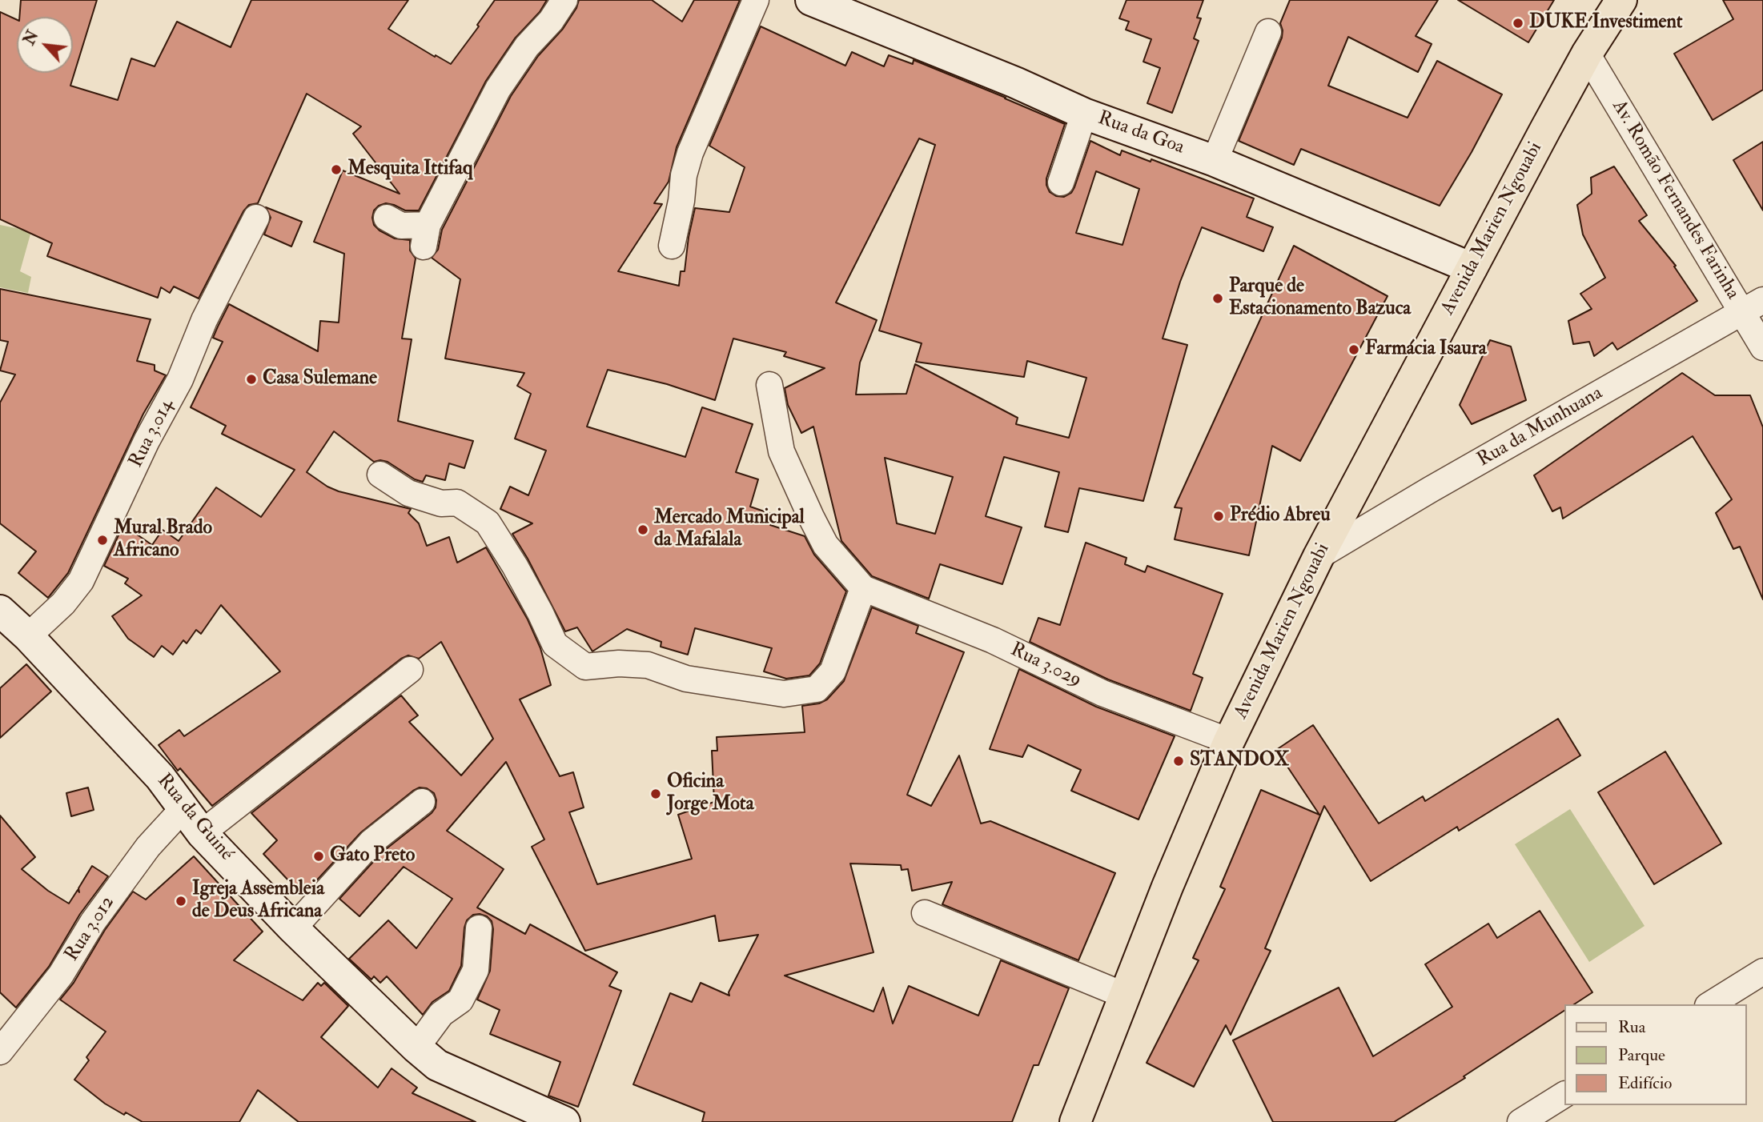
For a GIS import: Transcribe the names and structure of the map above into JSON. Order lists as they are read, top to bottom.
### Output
{
  "streets": {
    "main road": ["Avenida Marien Ngouabi"],
    "street": [
      "Rua da Goa",
      "Av. Romão Fernandes Farinha",
      "Rua da Munhuana",
      "Rua 3.014",
      "Rua 3.029",
      "Rua da Guiné",
      "Rua 3.012"
    ]
  },
  "crossings": [
    ["Rua da Goa", "Avenida Marien Ngouabi"],
    ["Av. Romão Fernandes Farinha", "Avenida Marien Ngouabi"],
    ["Av. Romão Fernandes Farinha", "Rua da Munhuana"],
    ["Avenida Marien Ngouabi", "Rua da Munhuana"],
    ["Avenida Marien Ngouabi", "Rua 3.029"],
    ["Rua 3.014", "Rua da Guiné"],
    ["Rua da Guiné", "Rua 3.012"]
  ],
  "places": [
    "DUKE Investiment",
    "Mesquita Ittifaq",
    "Parque de Estacionamento Bazuca",
    "Farmácia Isaura",
    "Casa Sulemane",
    "Prédio Abreu",
    "Mercado Municipal da Mafalala",
    "Mural Brado Africano",
    "STANDOX",
    "Oficina Jorge Mota",
    "Gato Preto",
    "Igreja Assembleia de Deus Africana"
  ],
  "legend": ["Rua", "Parque", "Edifício"],
  "north": "top left"
}
